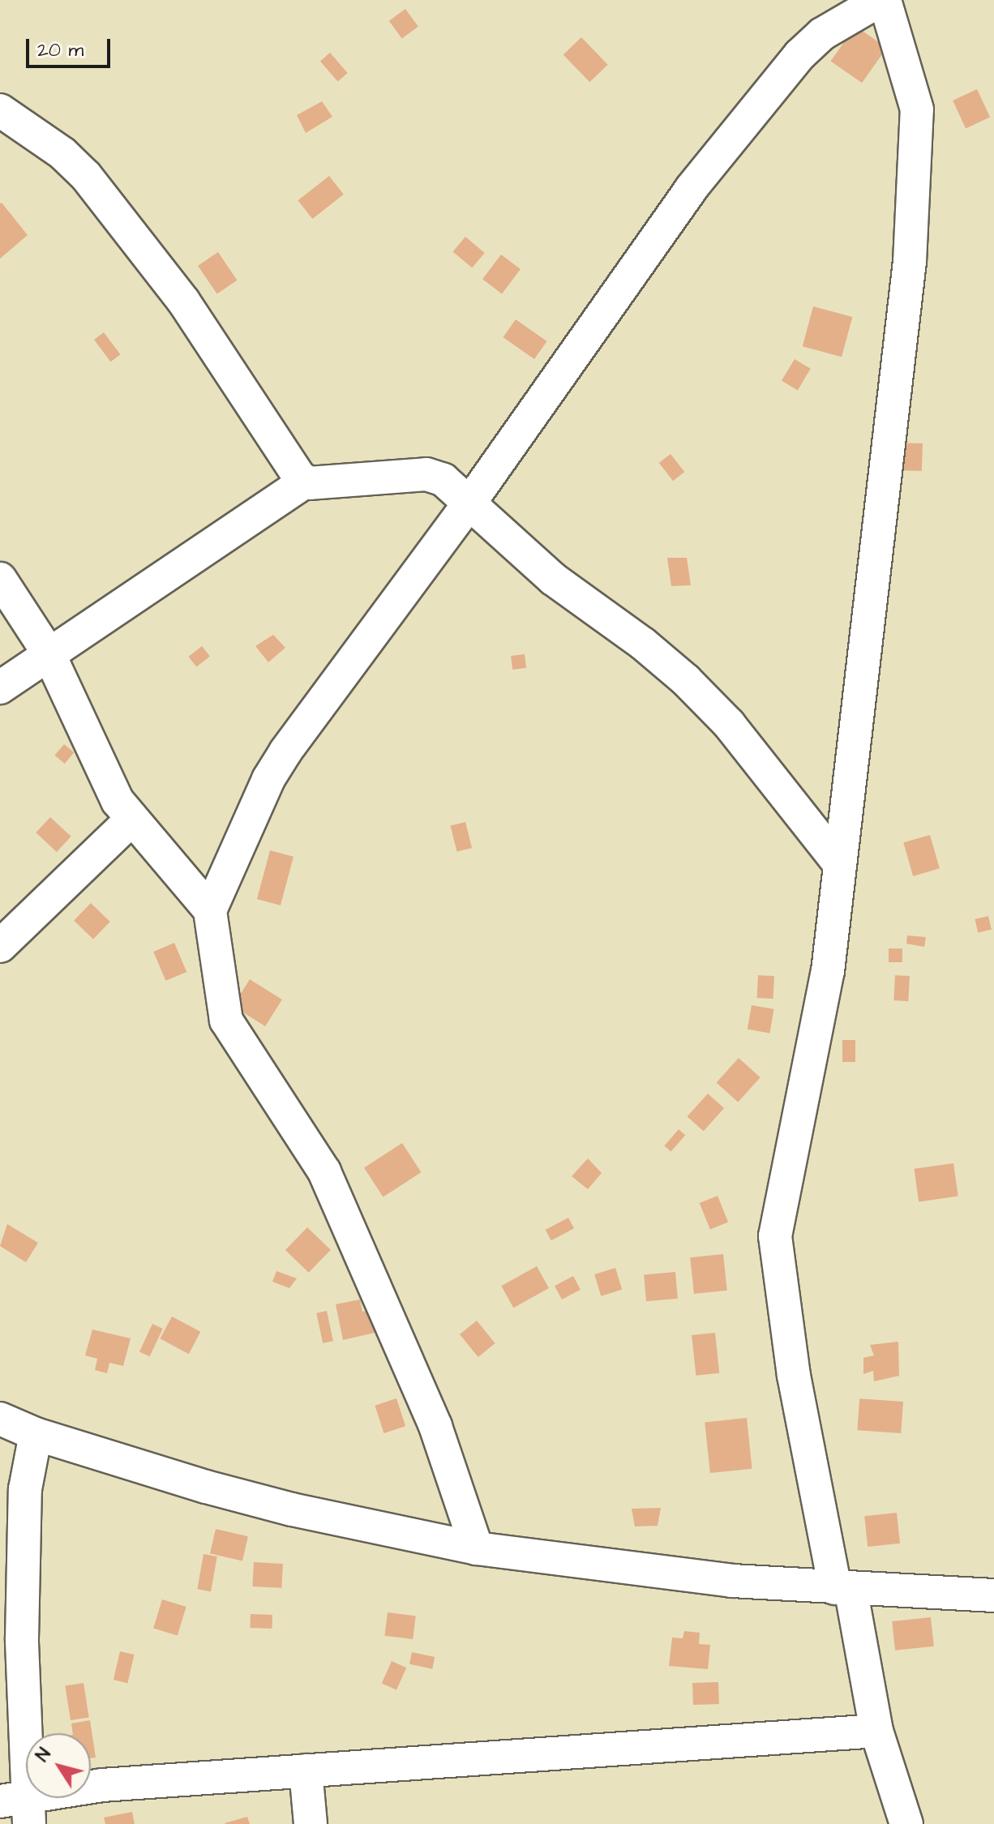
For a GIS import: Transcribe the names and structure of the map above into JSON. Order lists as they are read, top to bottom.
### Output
{
  "scale_bar": "20 m",
  "north": "top left"
}
